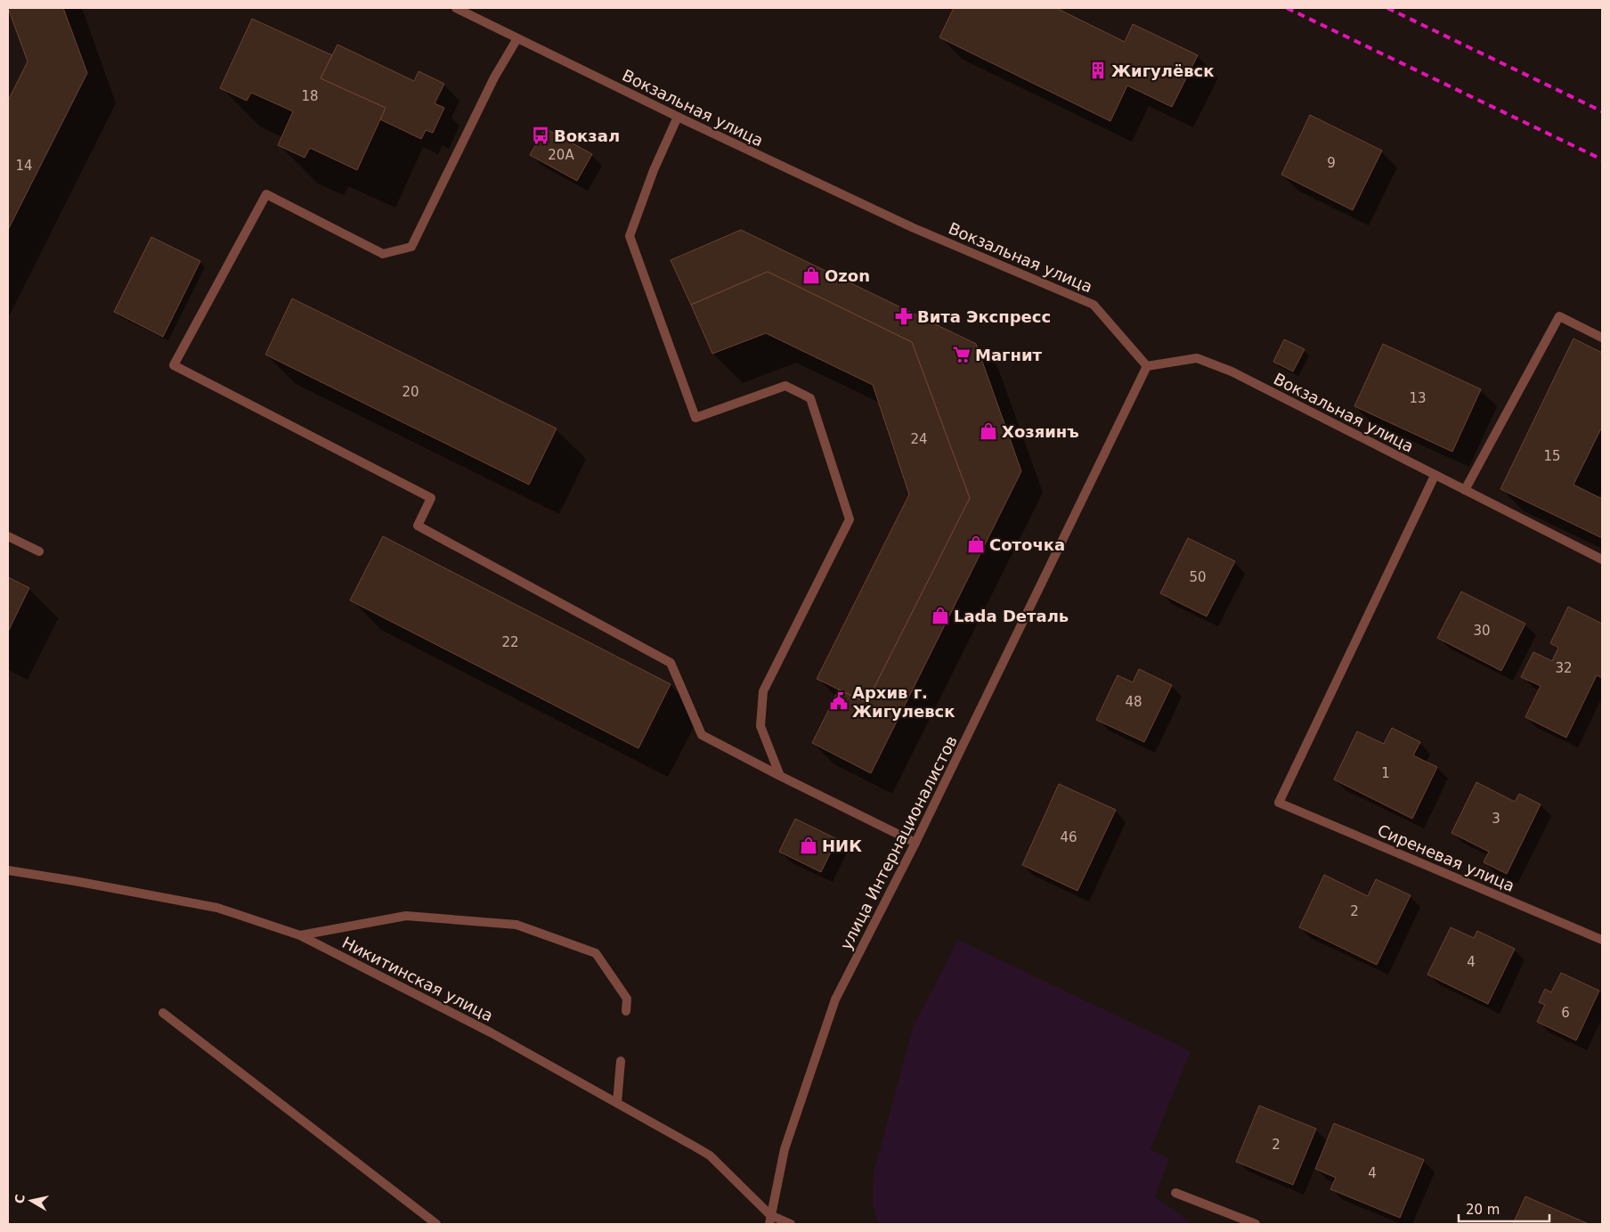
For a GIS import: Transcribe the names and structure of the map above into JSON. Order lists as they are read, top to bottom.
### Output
{
  "streets": {
    "street": [
      "Вокзальная улица",
      "улица Интернационалистов",
      "Сиреневая улица",
      "Никитинская улица"
    ]
  },
  "crossings": [
    ["Вокзальная улица", "улица Интернационалистов"],
    ["Вокзальная улица", "Сиреневая улица"],
    ["улица Интернационалистов", "Никитинская улица"]
  ],
  "places": {
    "building": ["Жигулёвск"],
    "bus stop": ["Вокзал"],
    "shop": [
      "Ozon",
      "Хозяинъ",
      "Соточка",
      "Lada Dеталь",
      "НИК"
    ],
    "pharmacy": ["Вита Экспресс"],
    "supermarket": ["Магнит"],
    "public building": ["Архив г. Жигулевск"]
  },
  "house_numbers": [
    "18",
    "20А",
    "9",
    "14",
    "20",
    "13",
    "24",
    "15",
    "50",
    "30",
    "22",
    "32",
    "48",
    "1",
    "3",
    "46",
    "2",
    "4",
    "6",
    "2",
    "4"
  ],
  "scale_bar": "20 m",
  "north": "left"
}
